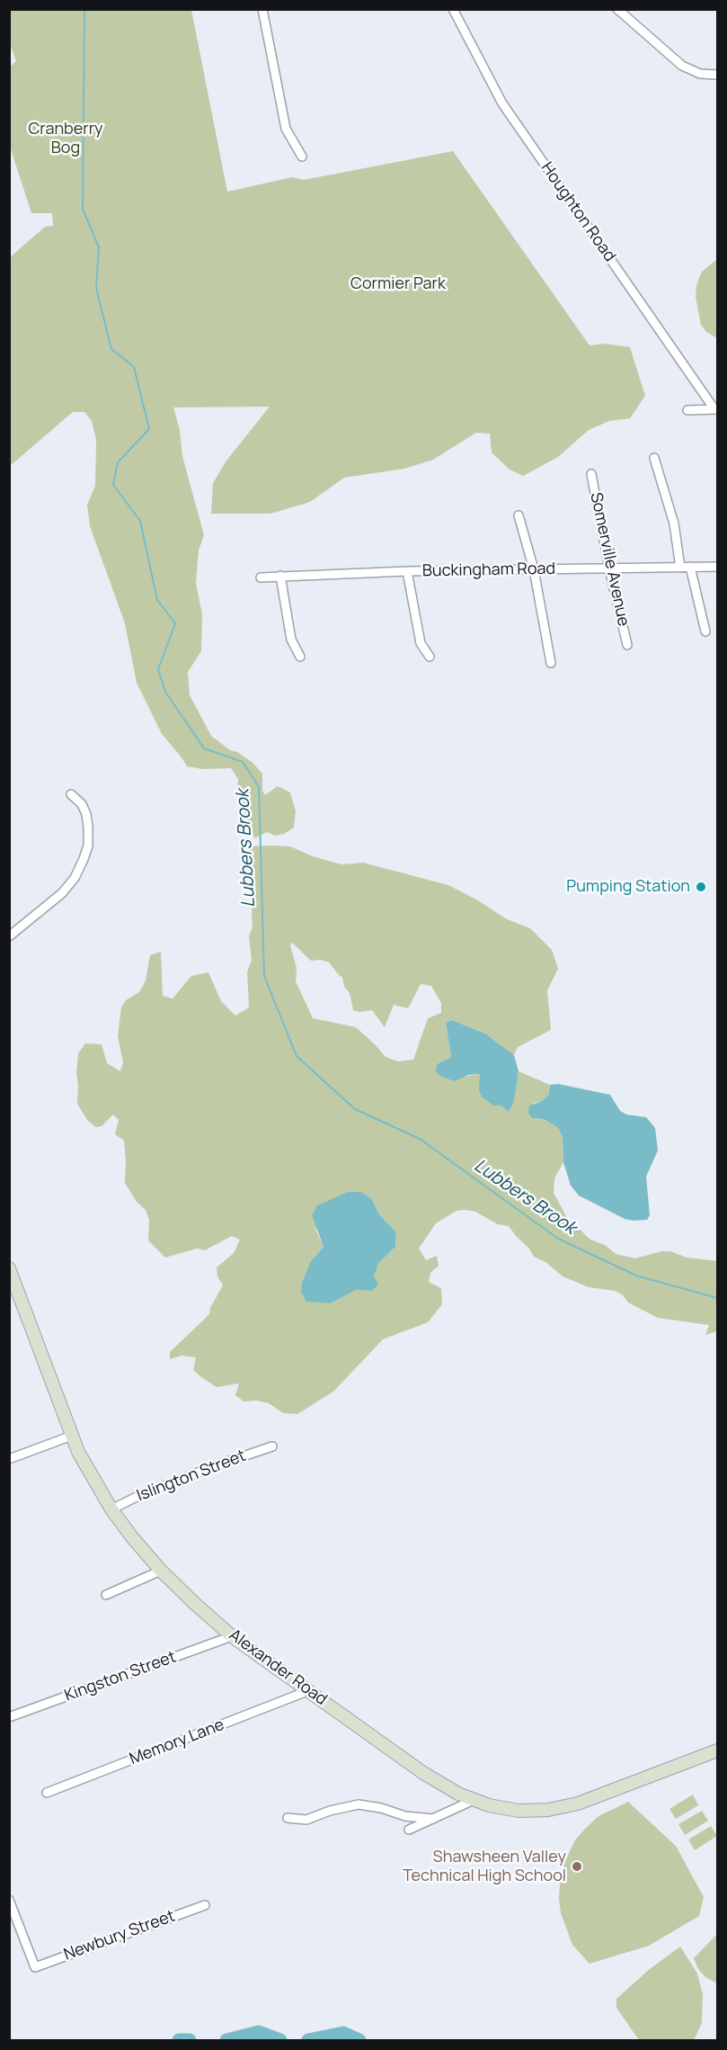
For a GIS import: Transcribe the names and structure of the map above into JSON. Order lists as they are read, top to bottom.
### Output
{
  "streets": {
    "street": [
      "Houghton Road",
      "Somerville Avenue",
      "Buckingham Road",
      "Islington Street",
      "Alexander Road",
      "Kingston Street",
      "Memory Lane",
      "Newbury Street"
    ]
  },
  "crossings": [
    ["Somerville Avenue", "Buckingham Road"],
    ["Islington Street", "Alexander Road"],
    ["Alexander Road", "Kingston Street"],
    ["Alexander Road", "Memory Lane"]
  ],
  "water": ["Lubbers Brook"],
  "parks": ["Cranberry Bog", "Cormier Park"],
  "places": ["Pumping Station", "Shawsheen Valley Technical High School"]
}
